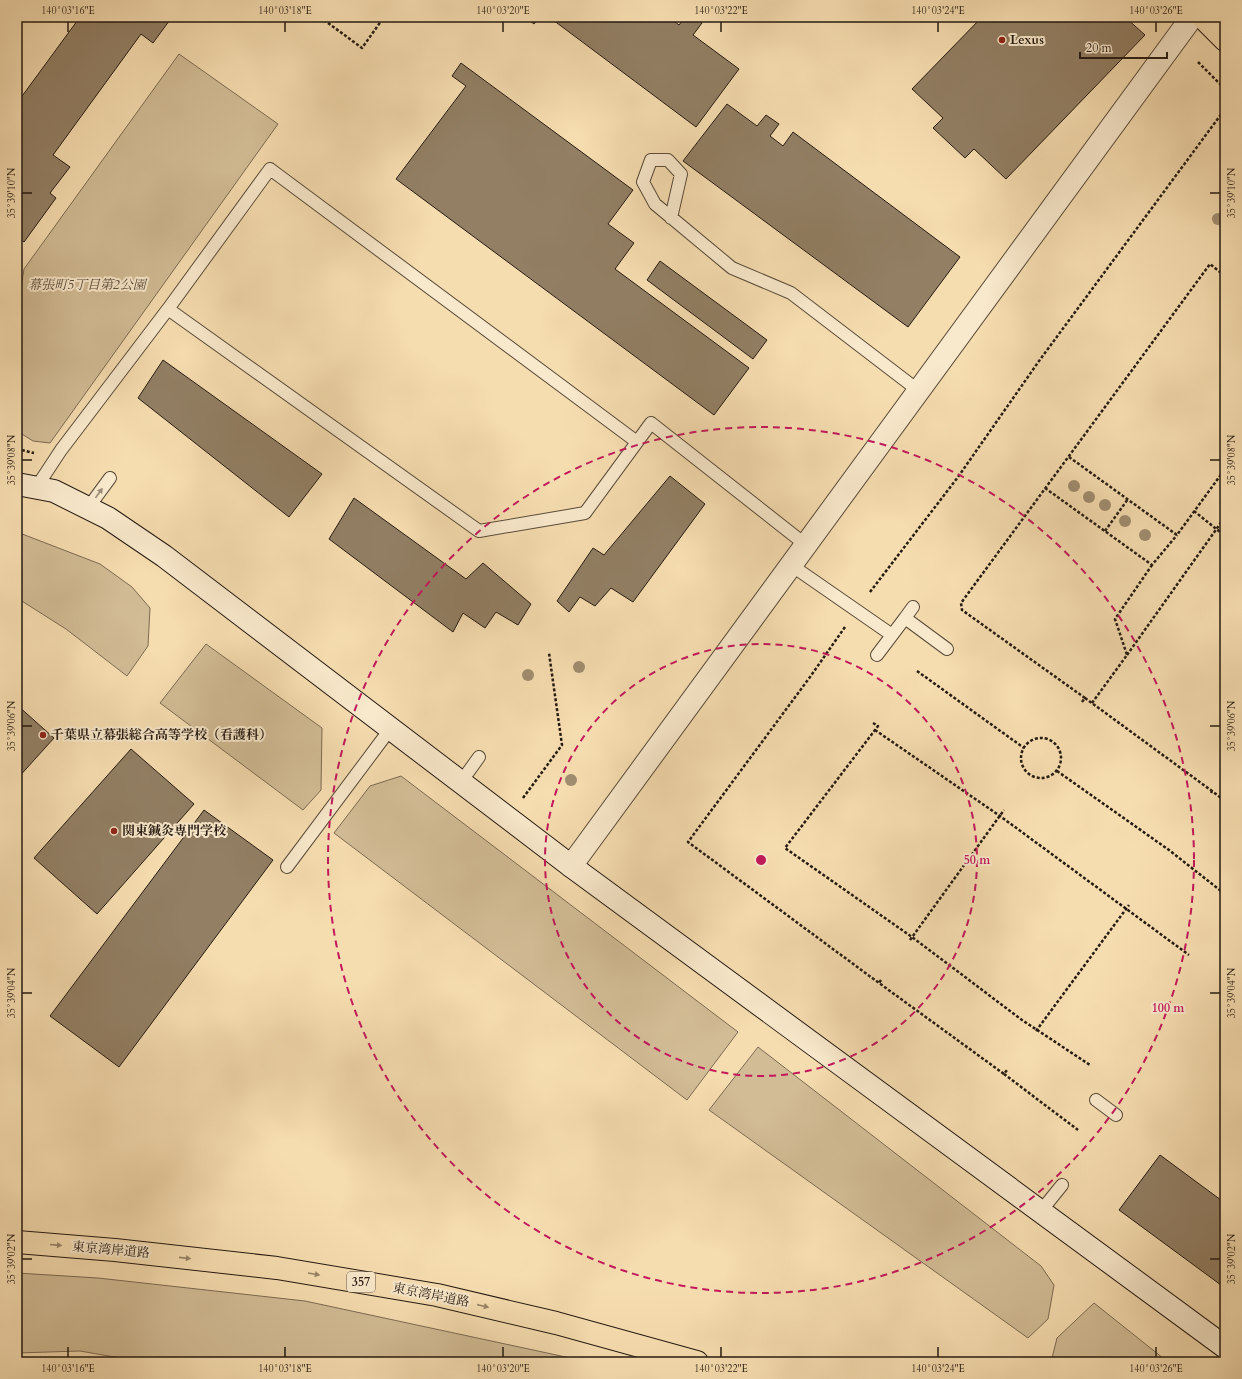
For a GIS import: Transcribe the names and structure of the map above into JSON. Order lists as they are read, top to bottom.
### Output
{
  "streets": {
    "highway": ["東京湾岸道路", "357"]
  },
  "one_way": ["東京湾岸道路"],
  "parks": ["幕張町5丁目第2公園"],
  "places": ["Lexus", "千葉県立幕張総合高等学校（看護科）", "関東鍼灸専門学校"],
  "scale_bar": "20 m",
  "coordinates": [
    "140°03'16\"E",
    "140°03'18\"E",
    "140°03'20\"E",
    "140°03'22\"E",
    "140°03'24\"E",
    "140°03'26\"E",
    "35°39'10\"N",
    "35°39'08\"N",
    "35°39'06\"N",
    "35°39'04\"N",
    "35°39'02\"N"
  ],
  "rings": ["50 m", "100 m"]
}
